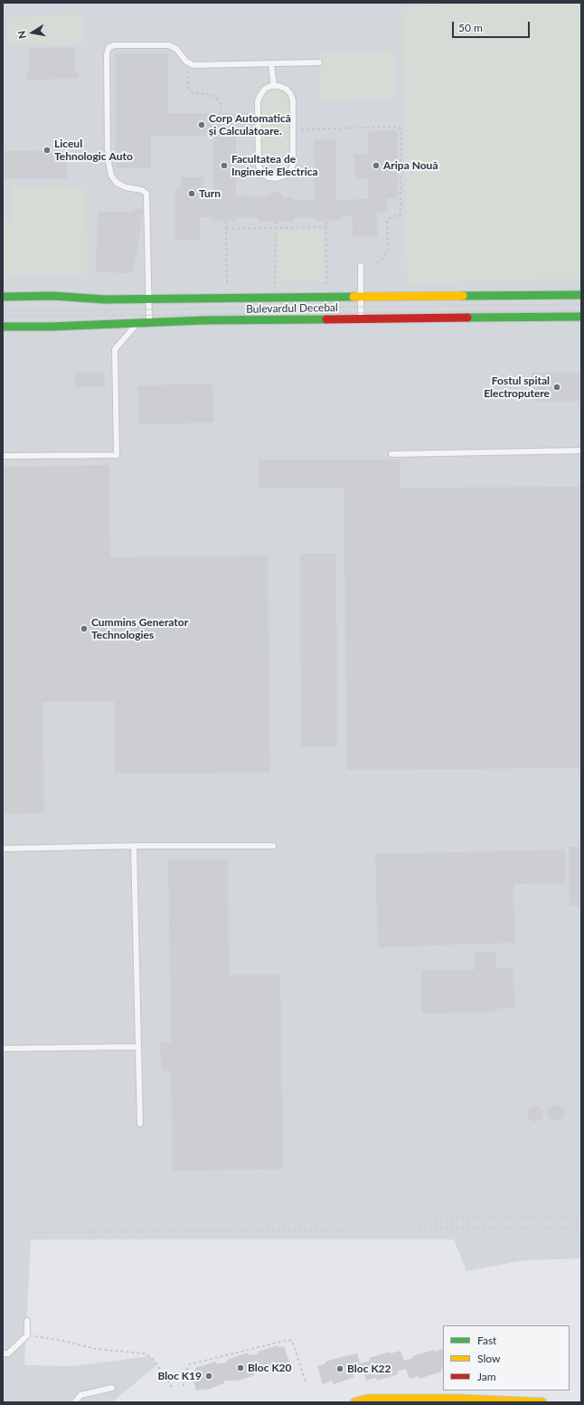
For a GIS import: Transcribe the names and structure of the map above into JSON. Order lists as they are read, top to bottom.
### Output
{
  "streets": {
    "main road": ["Bulevardul Decebal"]
  },
  "places": [
    "Corp Automatică și Calculatoare.",
    "Liceul Tehnologic Auto",
    "Facultatea de Inginerie Electrica",
    "Aripa Nouă",
    "Turn",
    "Fostul spital Electroputere",
    "Cummins Generator Technologies",
    "Bloc K20",
    "Bloc K22",
    "Bloc K19"
  ],
  "legend": ["Fast", "Slow", "Jam"],
  "scale_bar": "50 m",
  "north": "left"
}
